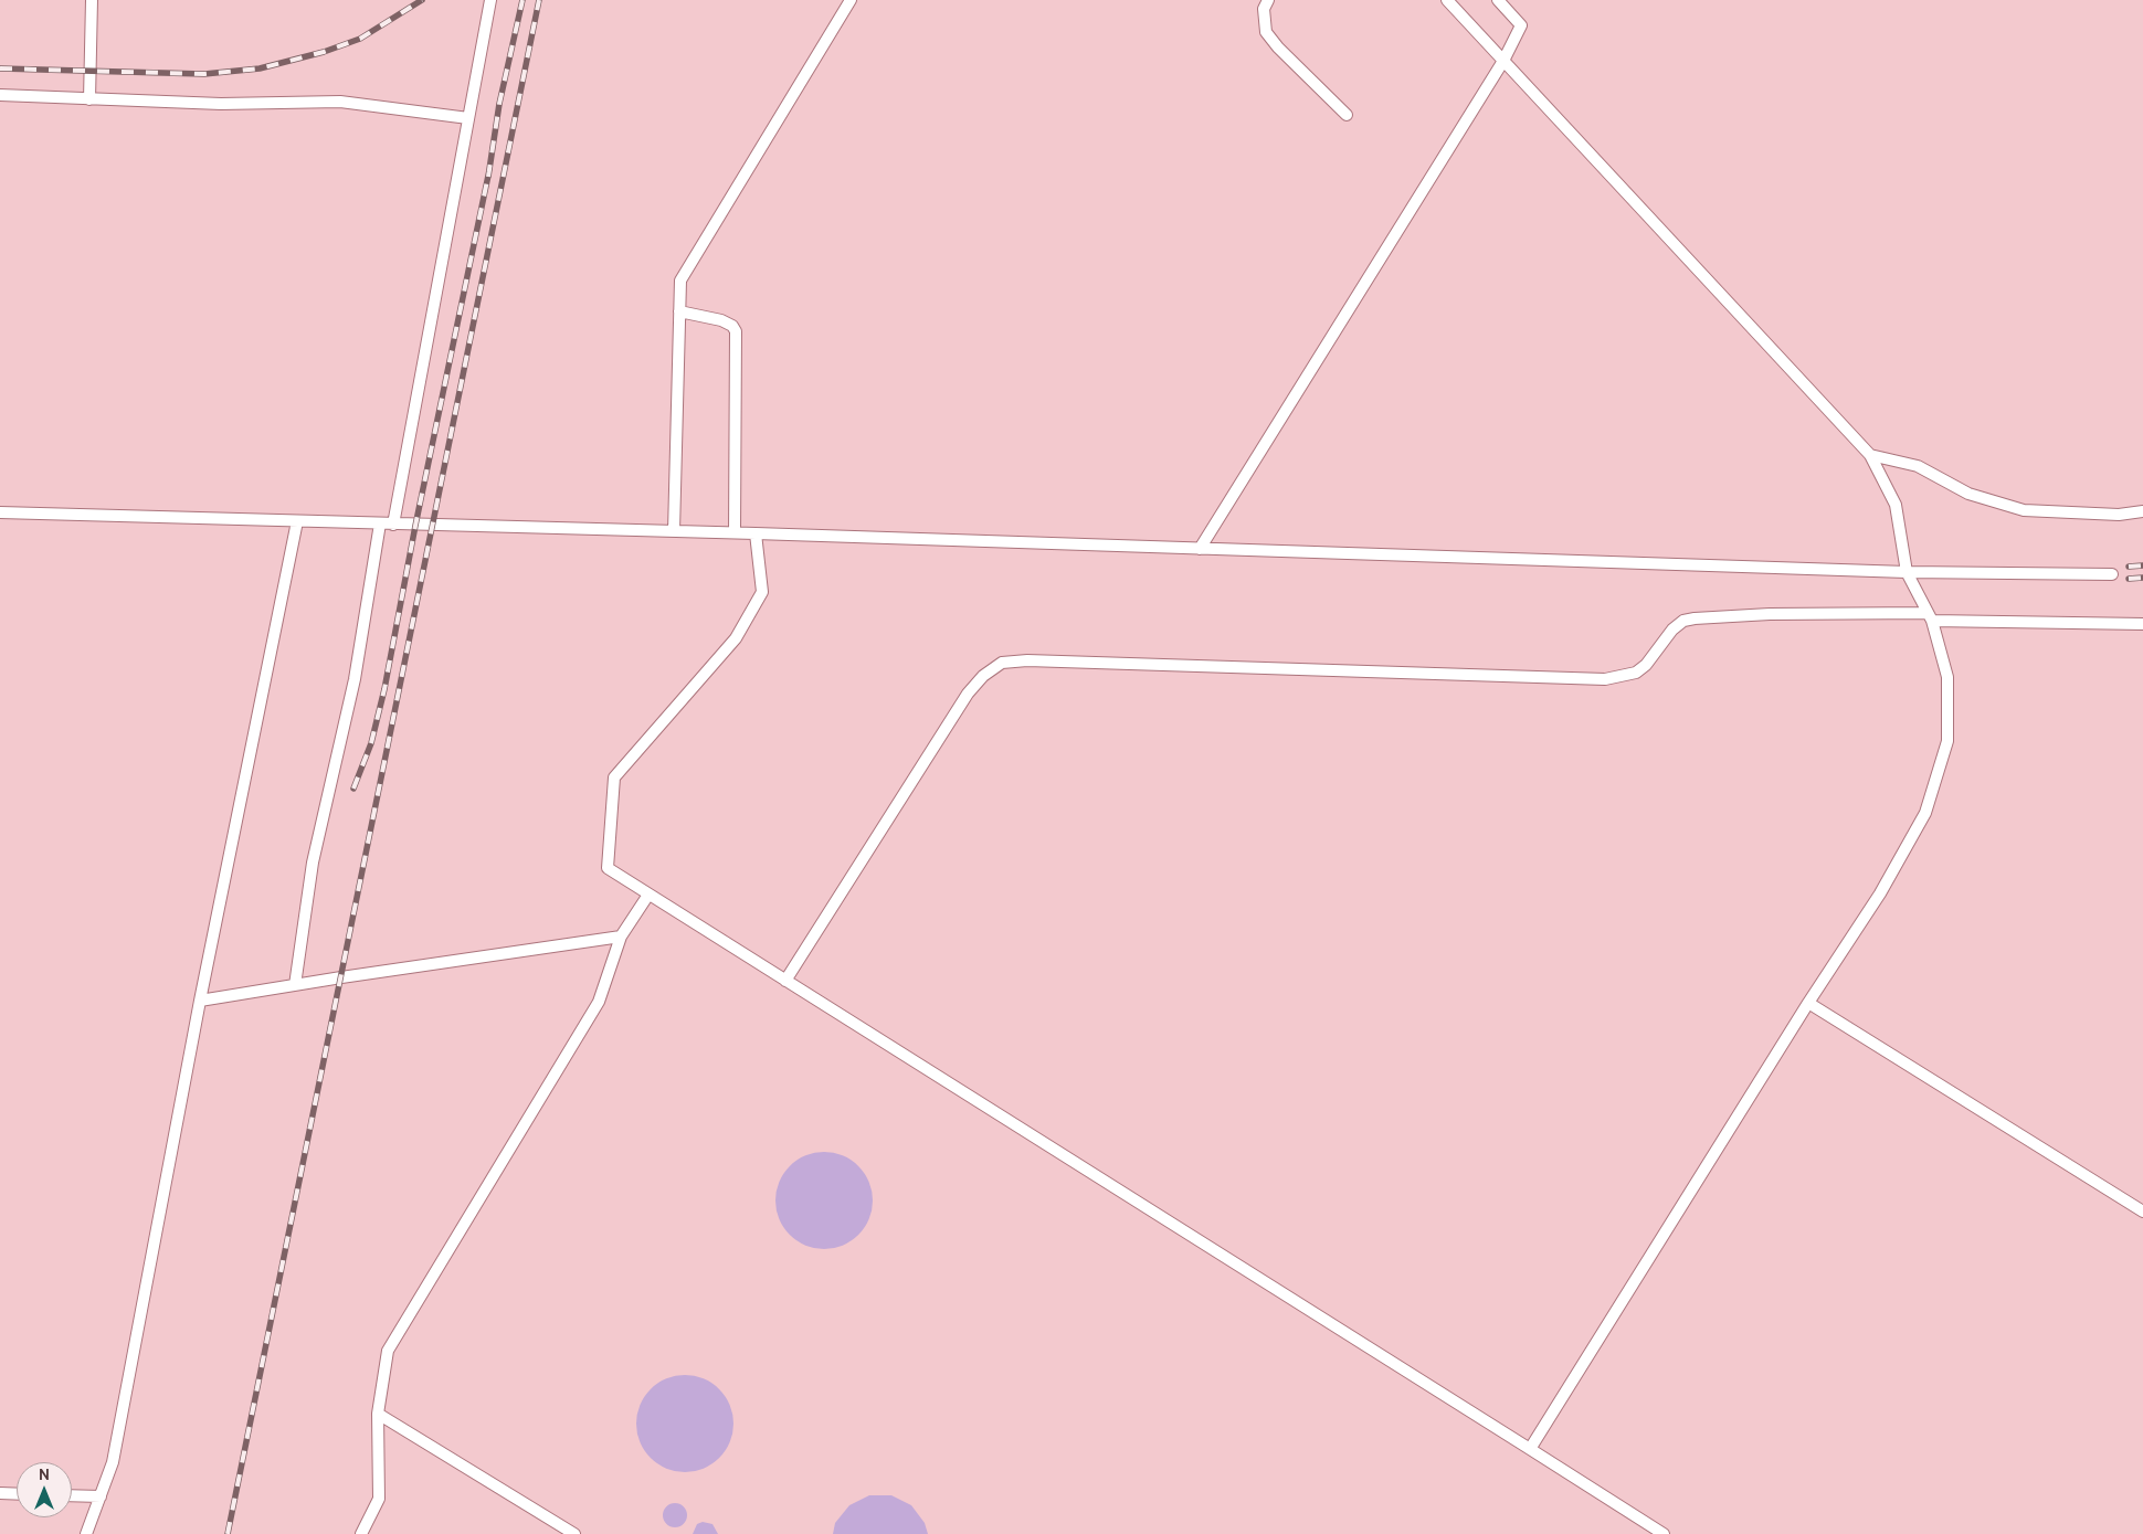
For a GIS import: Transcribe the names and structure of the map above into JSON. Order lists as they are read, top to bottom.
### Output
{
  "north": "top"
}
